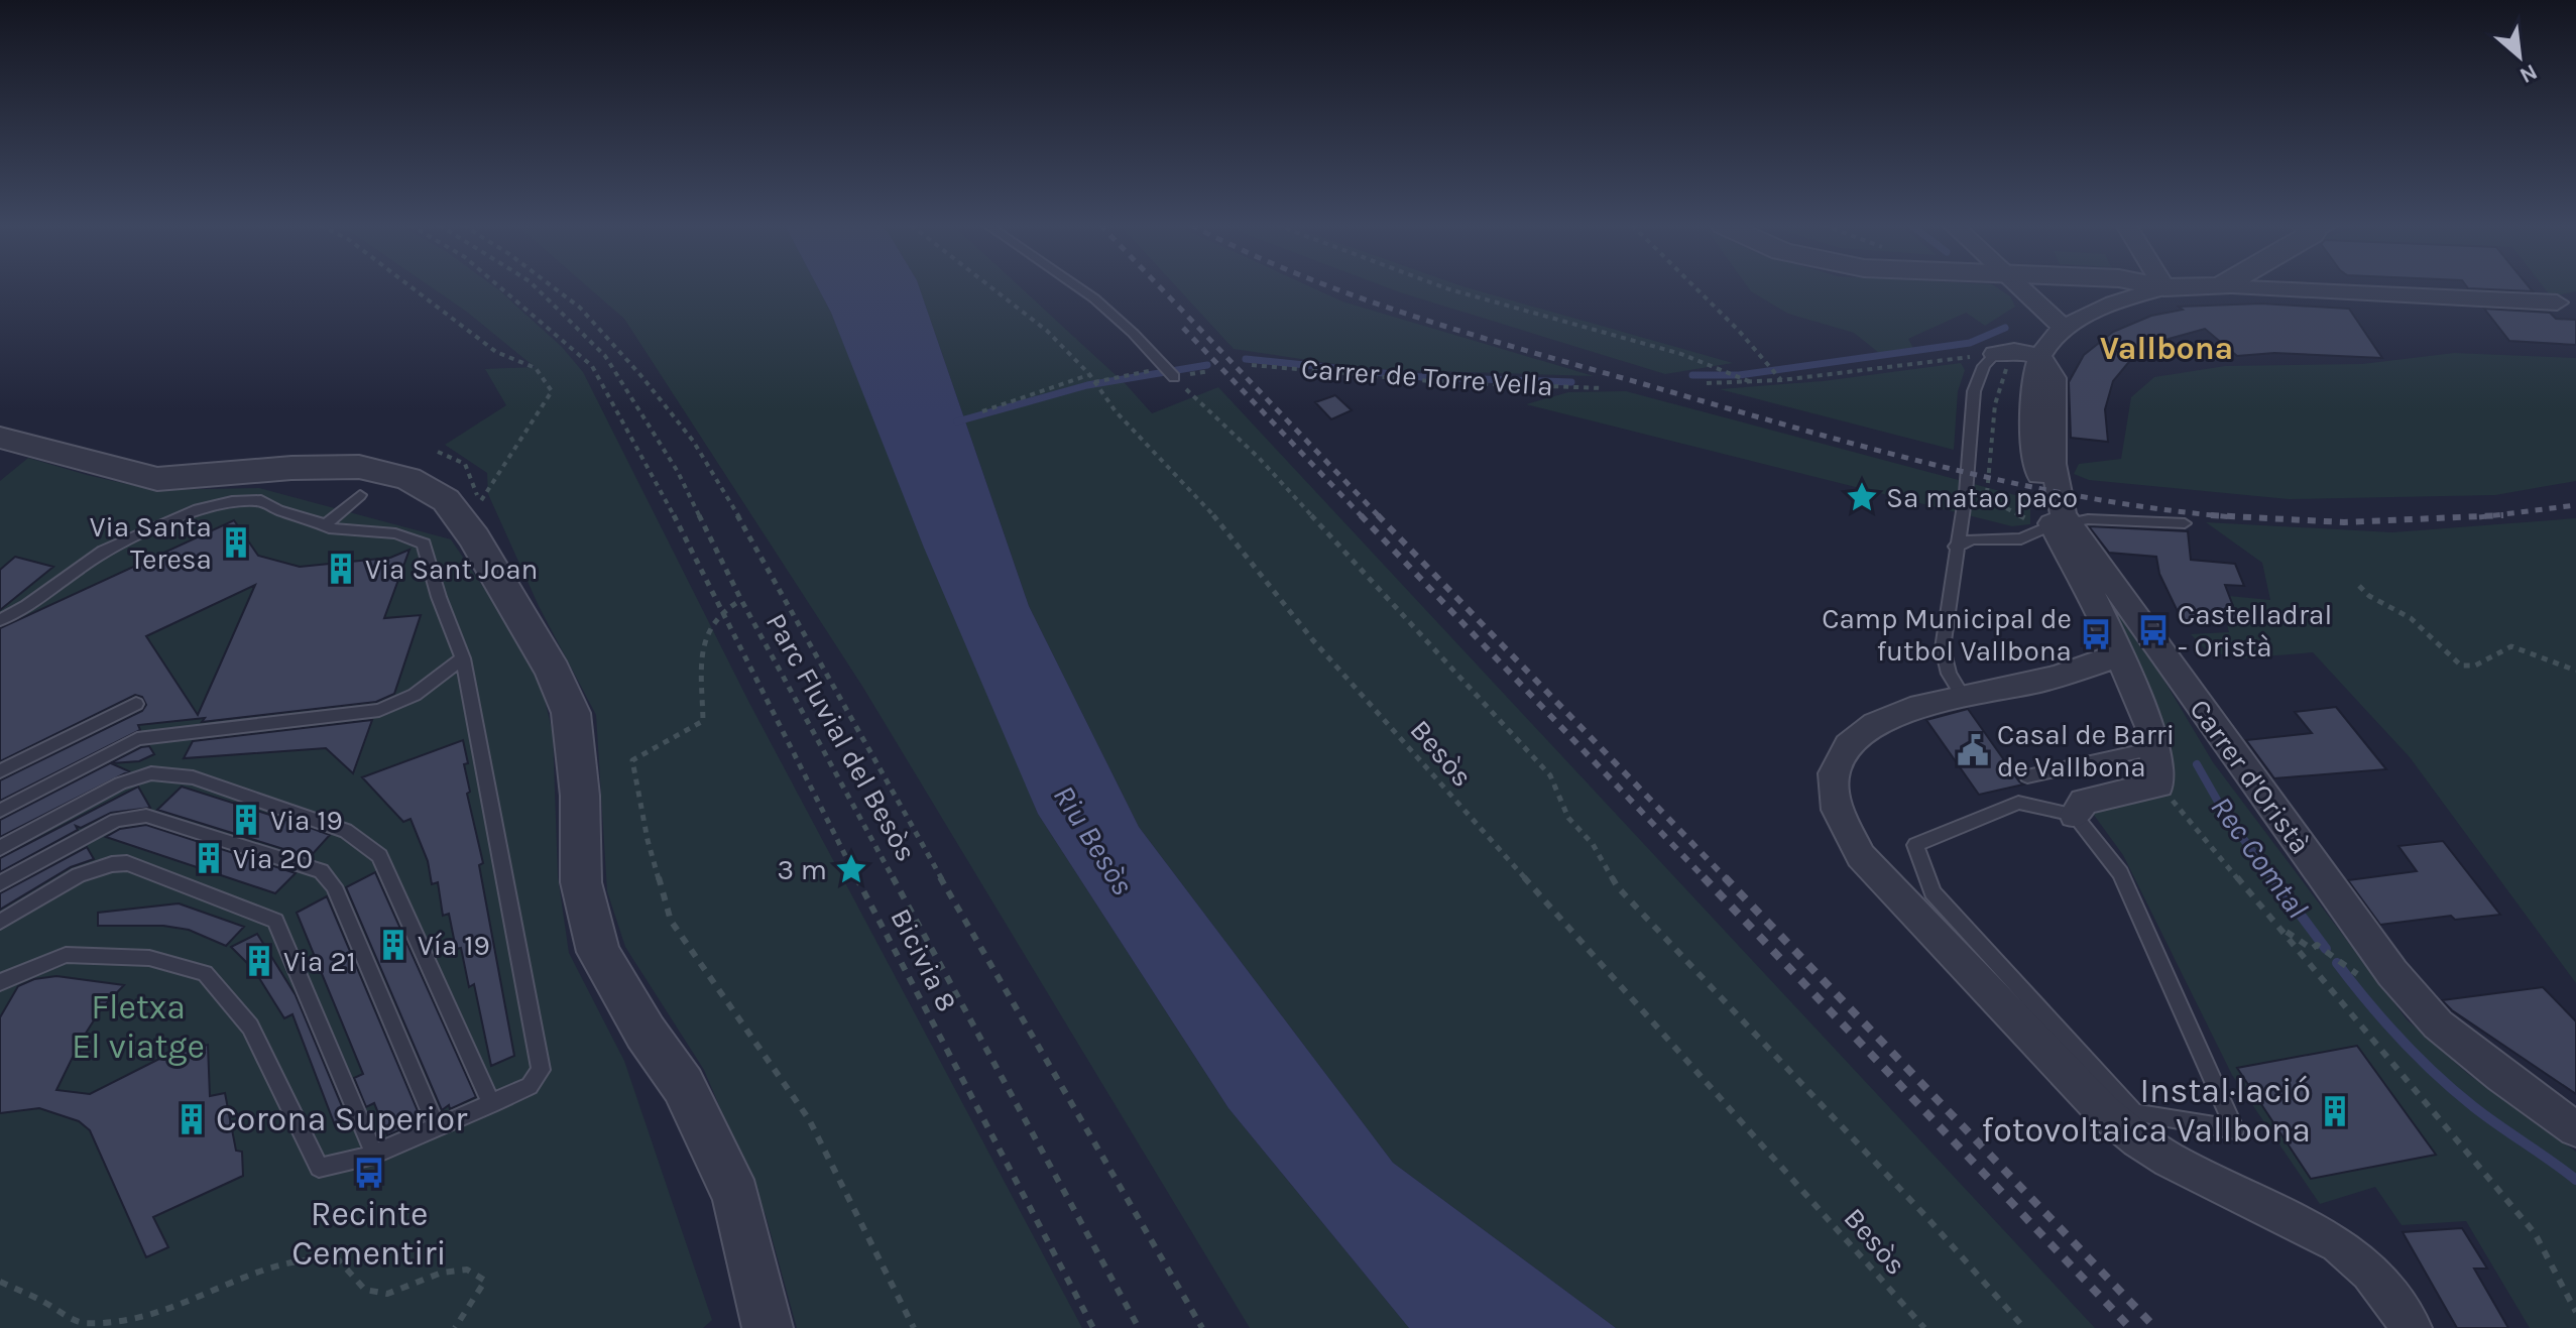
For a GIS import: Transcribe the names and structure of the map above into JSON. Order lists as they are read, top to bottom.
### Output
{
  "streets": {
    "street": ["Carrer d'Oristà"],
    "path": [
      "Carrer de Torre Vella",
      "Parc Fluvial del Besòs",
      "Besòs",
      "Bicivia 8"
    ]
  },
  "crossings": [
    ["Parc Fluvial del Besòs", "Bicivia 8"]
  ],
  "districts": ["Vallbona"],
  "water": ["Riu Besòs", "Rec Comtal"],
  "parks": ["Fletxa El viatge"],
  "places": {
    "place": ["Sa matao paco", "3 m"],
    "building": [
      "Via Santa Teresa",
      "Via Sant Joan",
      "Via 19",
      "Via 20",
      "Vía 19",
      "Via 21",
      "Instal·lació fotovoltaica Vallbona",
      "Corona Superior"
    ],
    "bus stop": ["Castelladral - Oristà", "Camp Municipal de futbol Vallbona", "Recinte Cementiri"],
    "public building": ["Casal de Barri de Vallbona"]
  },
  "north": "bottom right"
}
